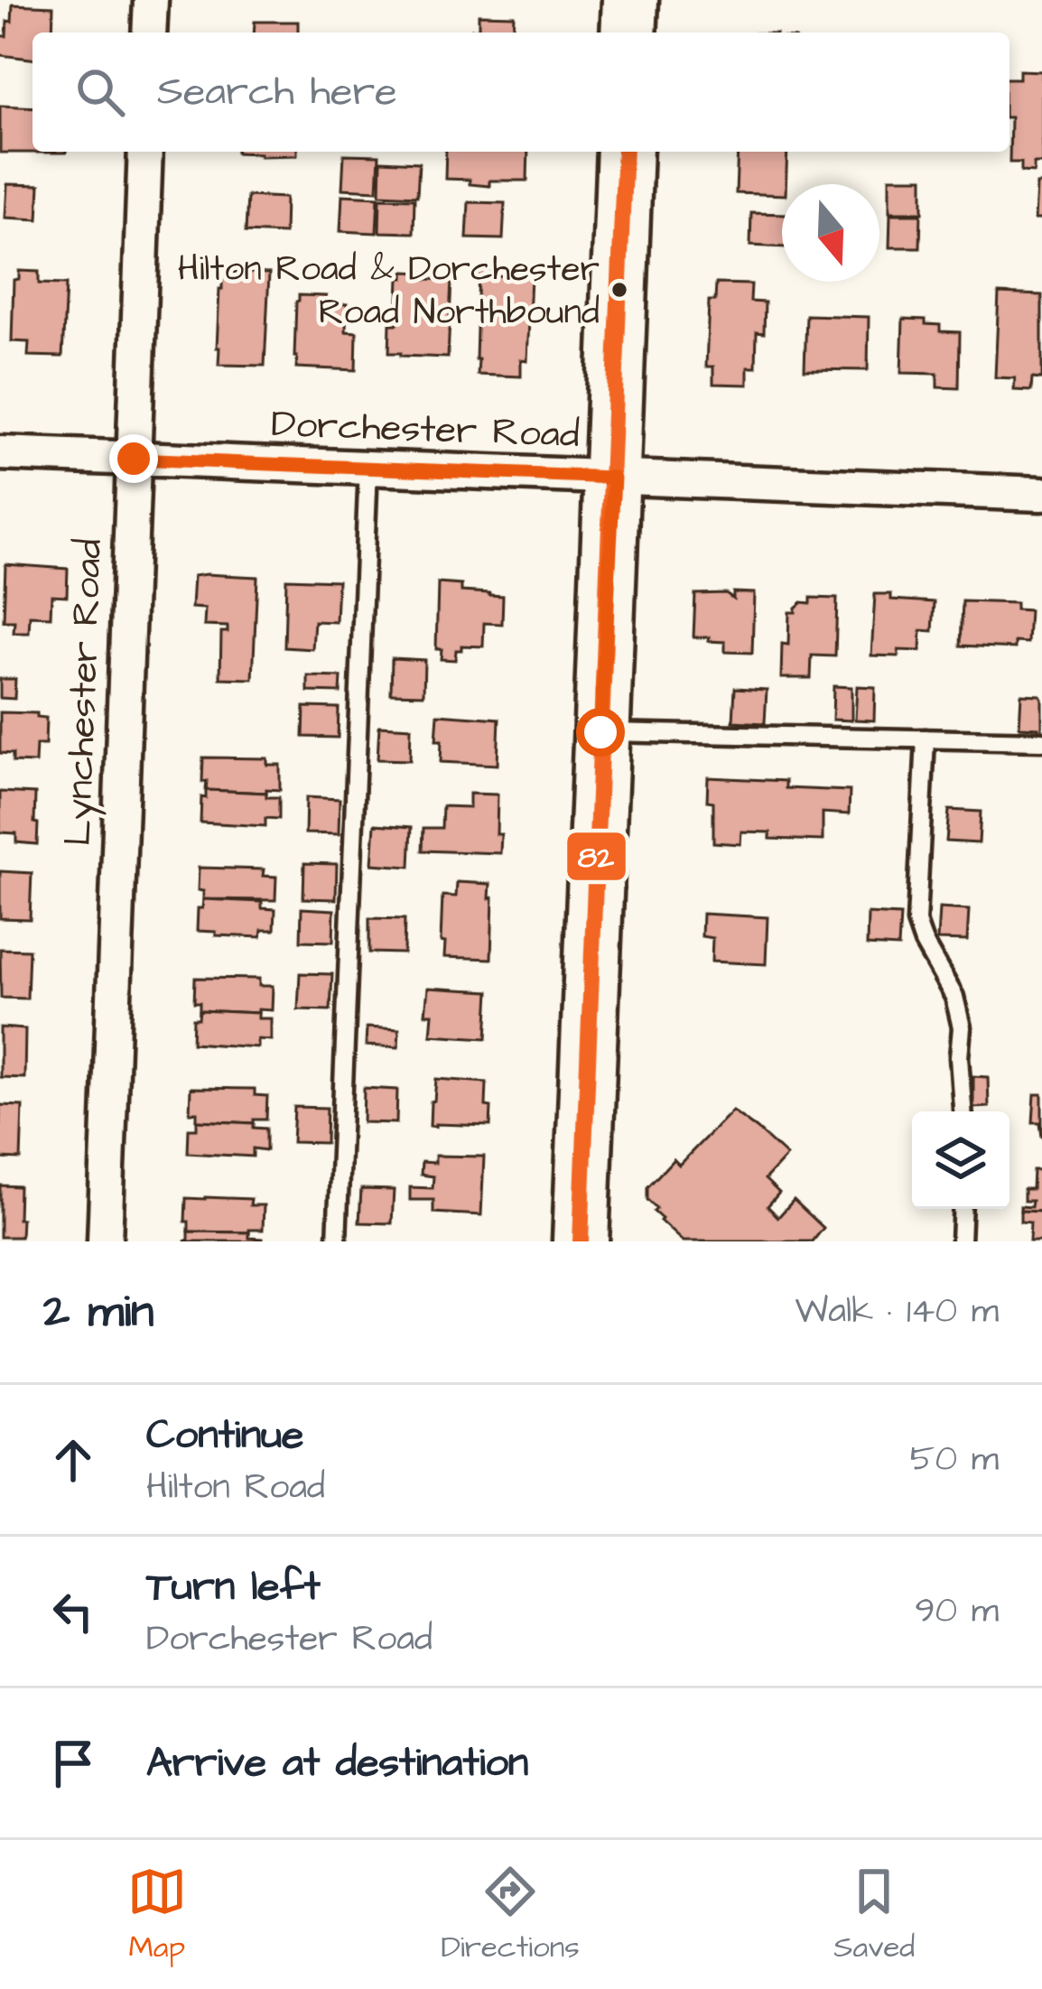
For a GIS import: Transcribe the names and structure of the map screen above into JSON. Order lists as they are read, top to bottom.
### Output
{
  "streets": {
    "street": ["Dorchester Road", "Lynchester Road"]
  },
  "crossings": [
    ["Dorchester Road", "Lynchester Road"]
  ],
  "places": ["Hilton Road & Dorchester Road Northbound"],
  "lines": ["transit line 82"],
  "north": "bottom",
  "page": {
    "search": "Search here",
    "heading": ["2 min", "Walk · 140 m"],
    "list": [
      ["Continue", "Hilton Road", "50 m"],
      ["Turn left", "Dorchester Road", "90 m"],
      "Arrive at destination"
    ],
    "nav": ["Map", "Directions", "Saved"]
  }
}
